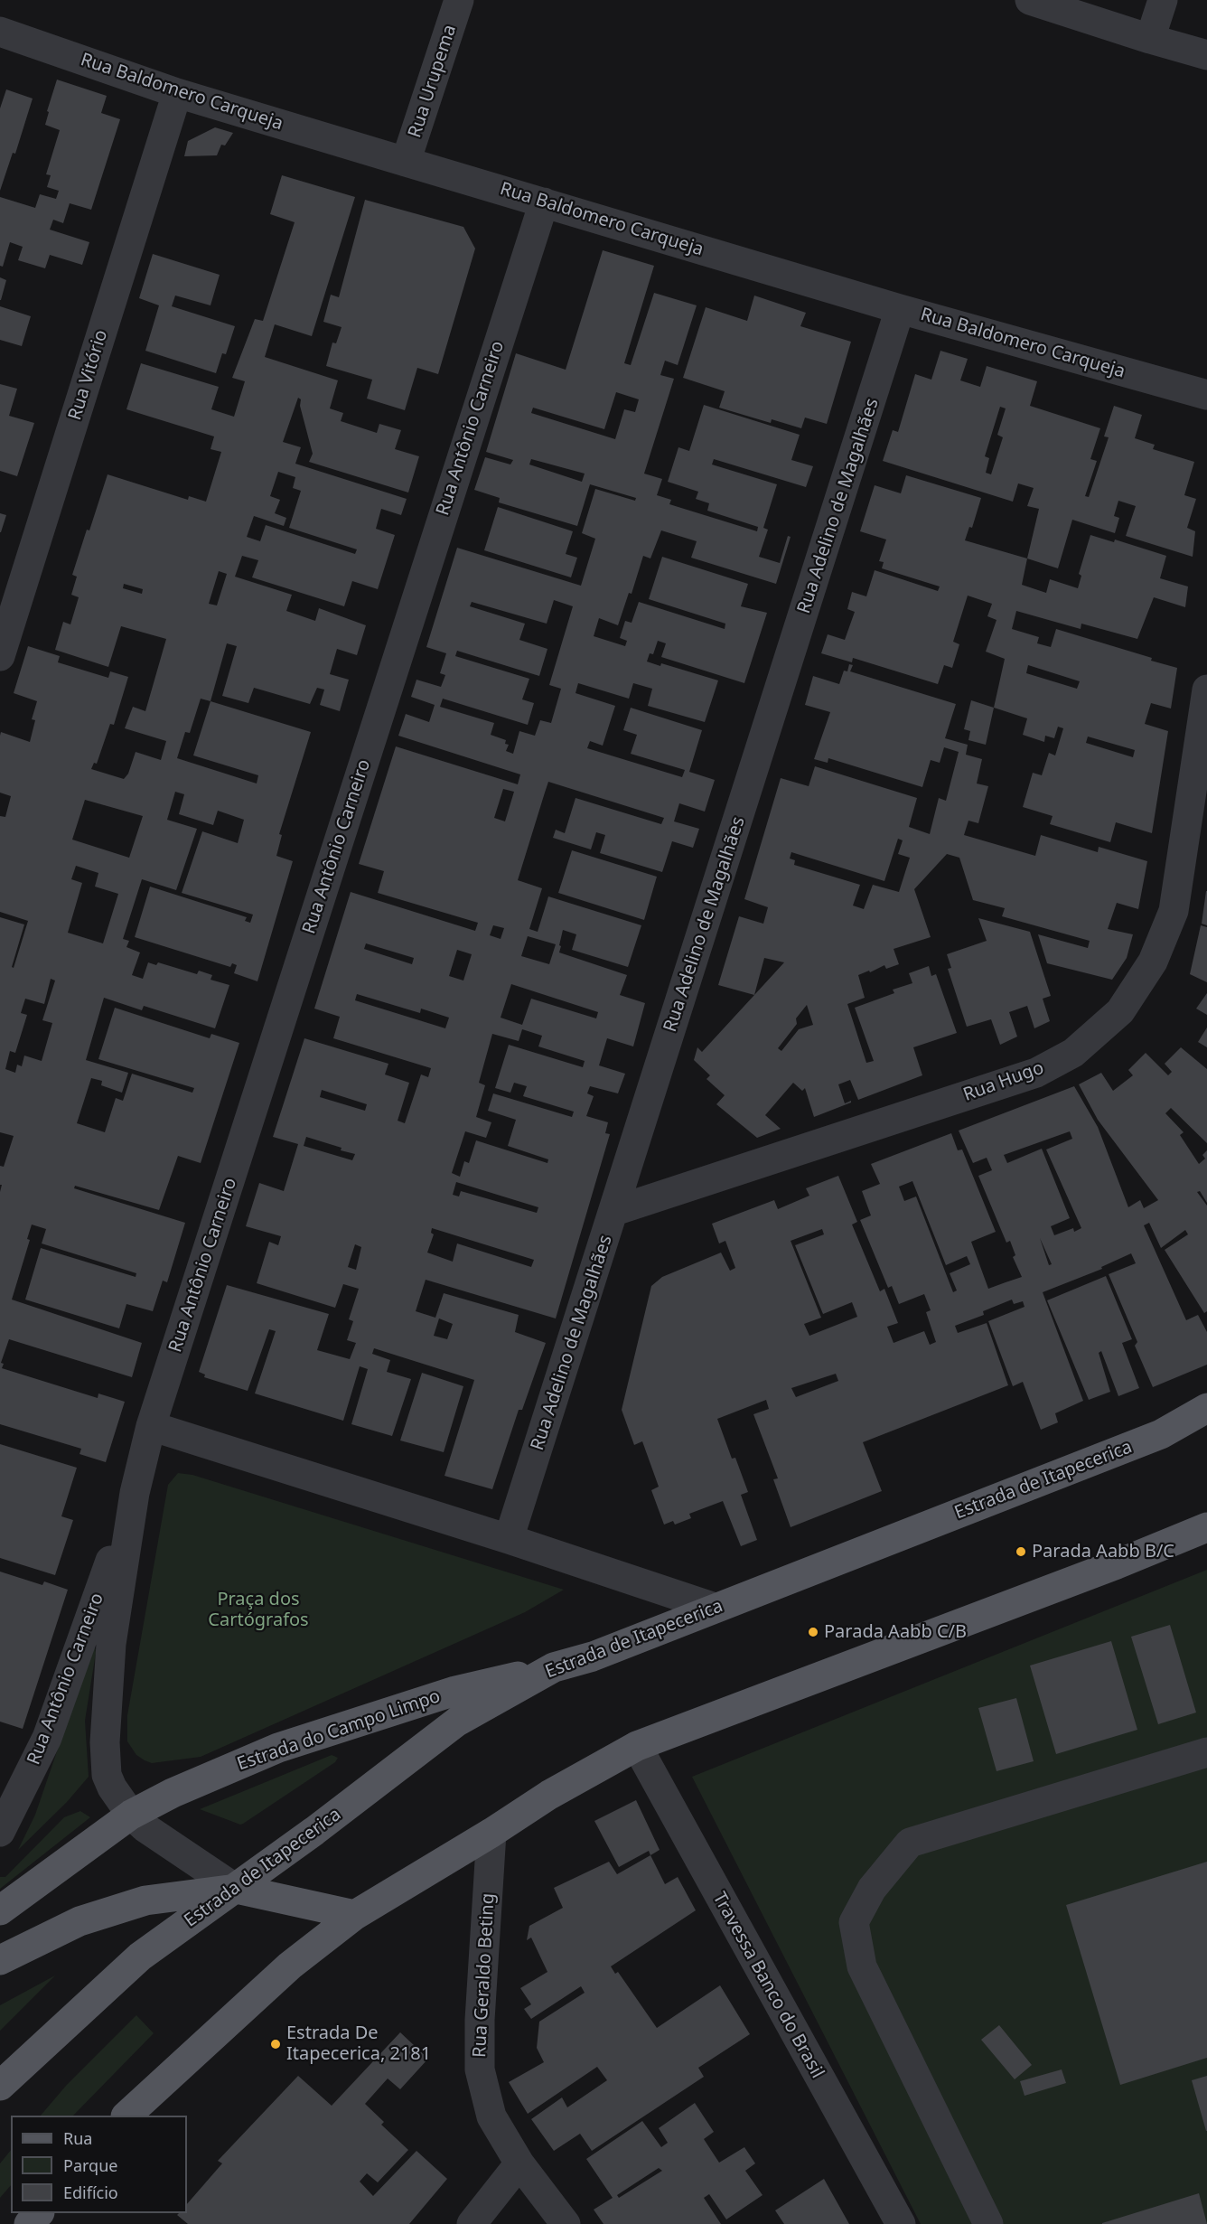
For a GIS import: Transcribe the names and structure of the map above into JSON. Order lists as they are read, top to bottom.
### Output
{
  "streets": {
    "main road": ["Estrada de Itapecerica", "Estrada do Campo Limpo"],
    "street": [
      "Rua Urupema",
      "Rua Baldomero Carqueja",
      "Rua Vitório",
      "Rua Antônio Carneiro",
      "Rua Adelino de Magalhães",
      "Rua Hugo",
      "Rua Geraldo Beting",
      "Travessa Banco do Brasil"
    ]
  },
  "crossings": [
    ["Rua Urupema", "Rua Baldomero Carqueja"],
    ["Rua Baldomero Carqueja", "Rua Vitório"],
    ["Rua Baldomero Carqueja", "Rua Antônio Carneiro"],
    ["Rua Baldomero Carqueja", "Rua Adelino de Magalhães"],
    ["Rua Antônio Carneiro", "Estrada de Itapecerica"],
    ["Rua Antônio Carneiro", "Estrada do Campo Limpo"],
    ["Rua Adelino de Magalhães", "Rua Hugo"],
    ["Estrada de Itapecerica", "Estrada do Campo Limpo"]
  ],
  "parks": ["Praça dos Cartógrafos"],
  "places": ["Parada Aabb B/C", "Parada Aabb C/B", "Estrada De Itapecerica, 2181"],
  "legend": ["Rua", "Parque", "Edifício"]
}
